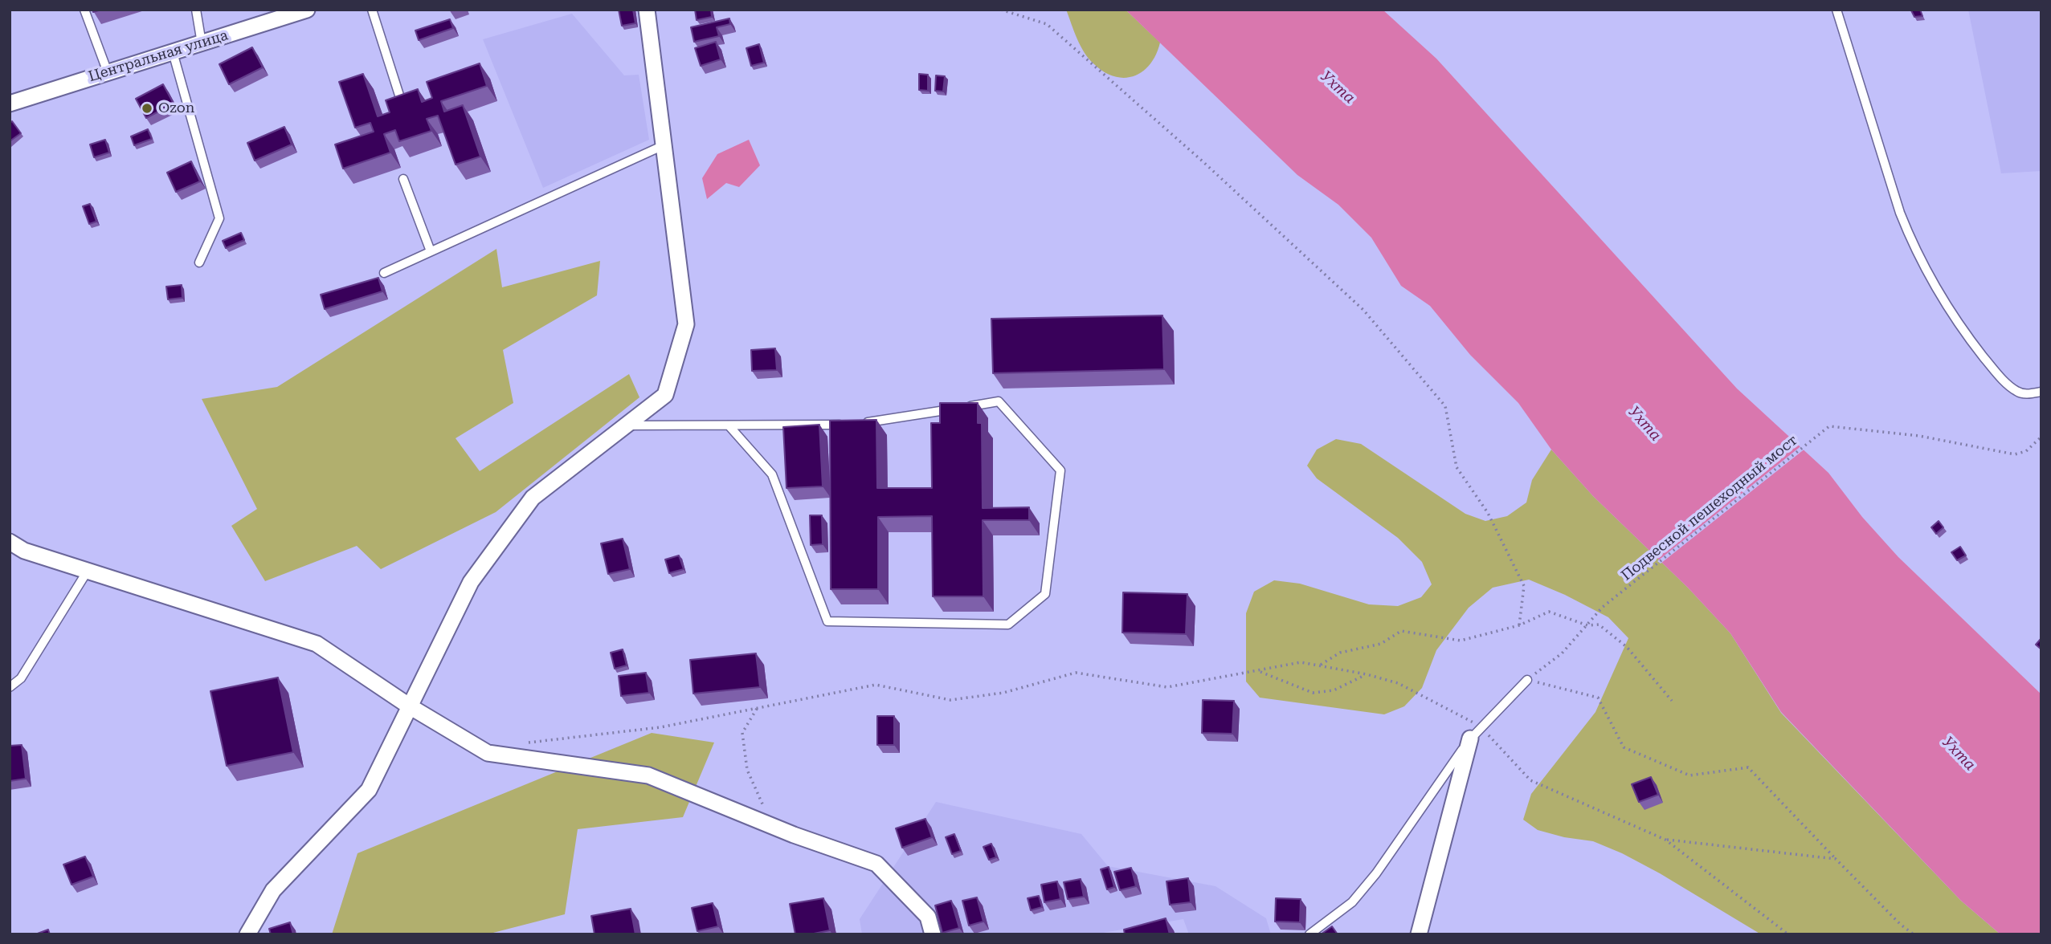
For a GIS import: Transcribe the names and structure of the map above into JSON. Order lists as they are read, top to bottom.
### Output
{
  "streets": {
    "street": ["Центральная улица"],
    "path": ["Подвесной пешеходный мост"]
  },
  "water": ["Ухта"],
  "places": ["Ozon"]
}
